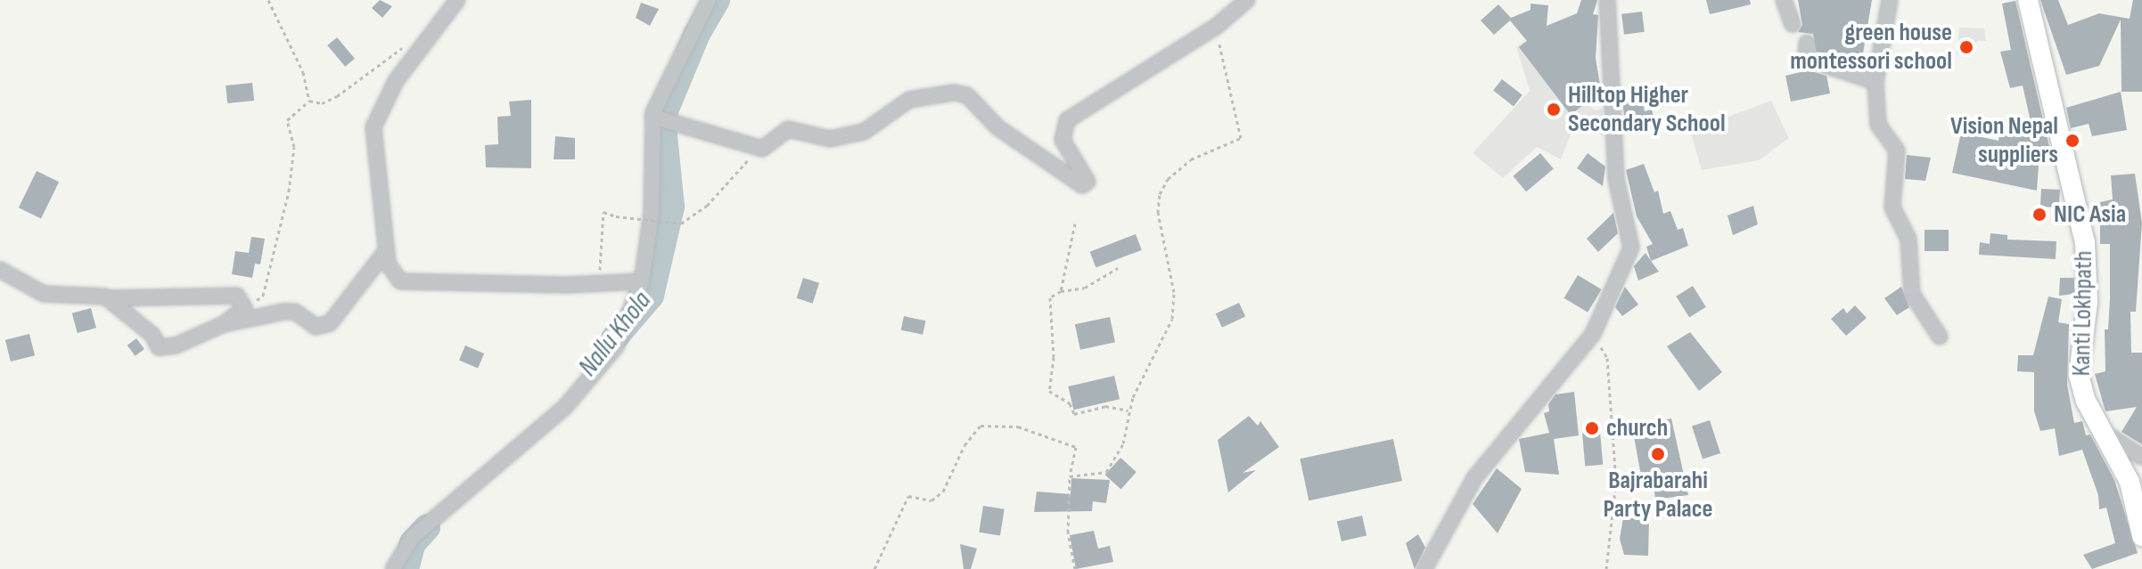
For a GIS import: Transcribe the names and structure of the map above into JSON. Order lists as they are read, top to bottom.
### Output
{
  "streets": {
    "main road": ["Kanti Lokhpath"]
  },
  "water": ["Nallu Khola"],
  "places": [
    "green house montessori school",
    "Hilltop Higher Secondary School",
    "Vision Nepal suppliers",
    "NIC Asia",
    "church",
    "Bajrabarahi Party Palace"
  ]
}
